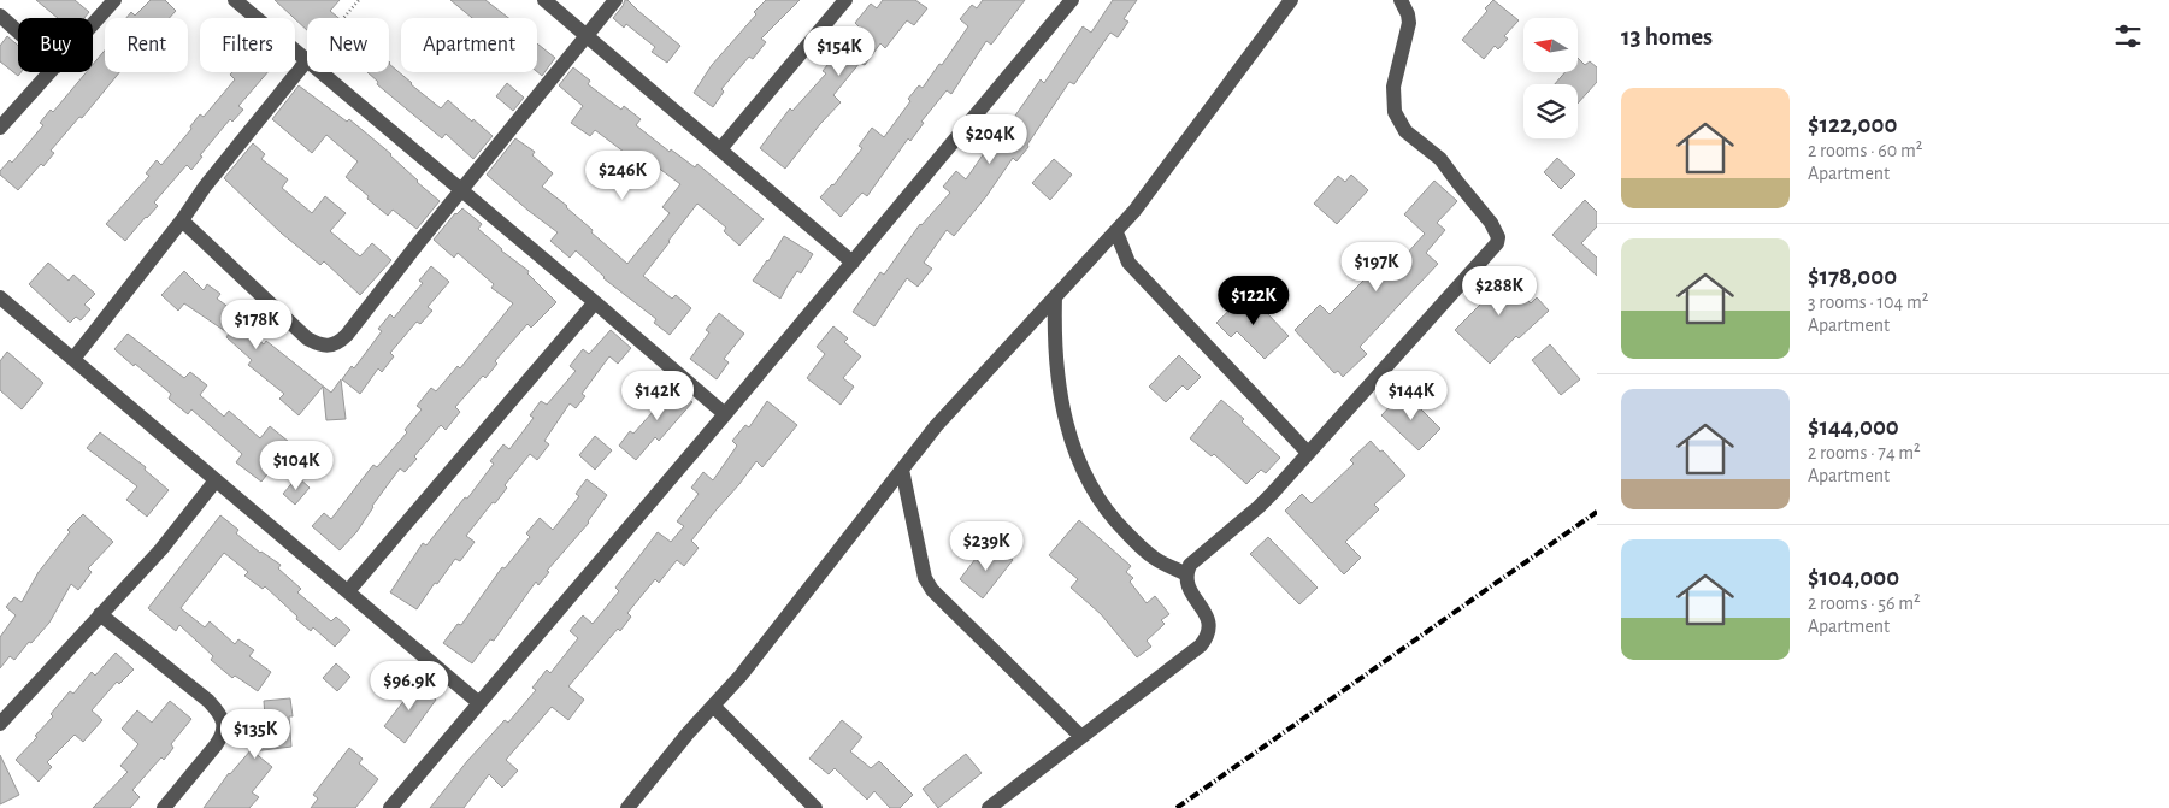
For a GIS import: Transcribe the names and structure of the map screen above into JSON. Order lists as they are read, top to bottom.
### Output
{
  "north": "left",
  "page": {
    "heading": "13 homes",
    "chip": [
      "Buy",
      "Rent",
      "Filters",
      "New",
      "Apartment"
    ],
    "price": [
      "$154K",
      "$204K",
      "$246K",
      "$197K",
      "$288K",
      "$122K",
      "$178K",
      "$142K",
      "$144K",
      "$104K",
      "$239K",
      "$96.9K",
      "$135K"
    ],
    "list": [
      {
        "name": "$122,000",
        "note": "2 rooms · 60 m² · Apartment"
      },
      {
        "name": "$178,000",
        "note": "3 rooms · 104 m² · Apartment"
      },
      {
        "name": "$144,000",
        "note": "2 rooms · 74 m² · Apartment"
      },
      {
        "name": "$104,000",
        "note": "2 rooms · 56 m² · Apartment"
      }
    ]
  }
}
